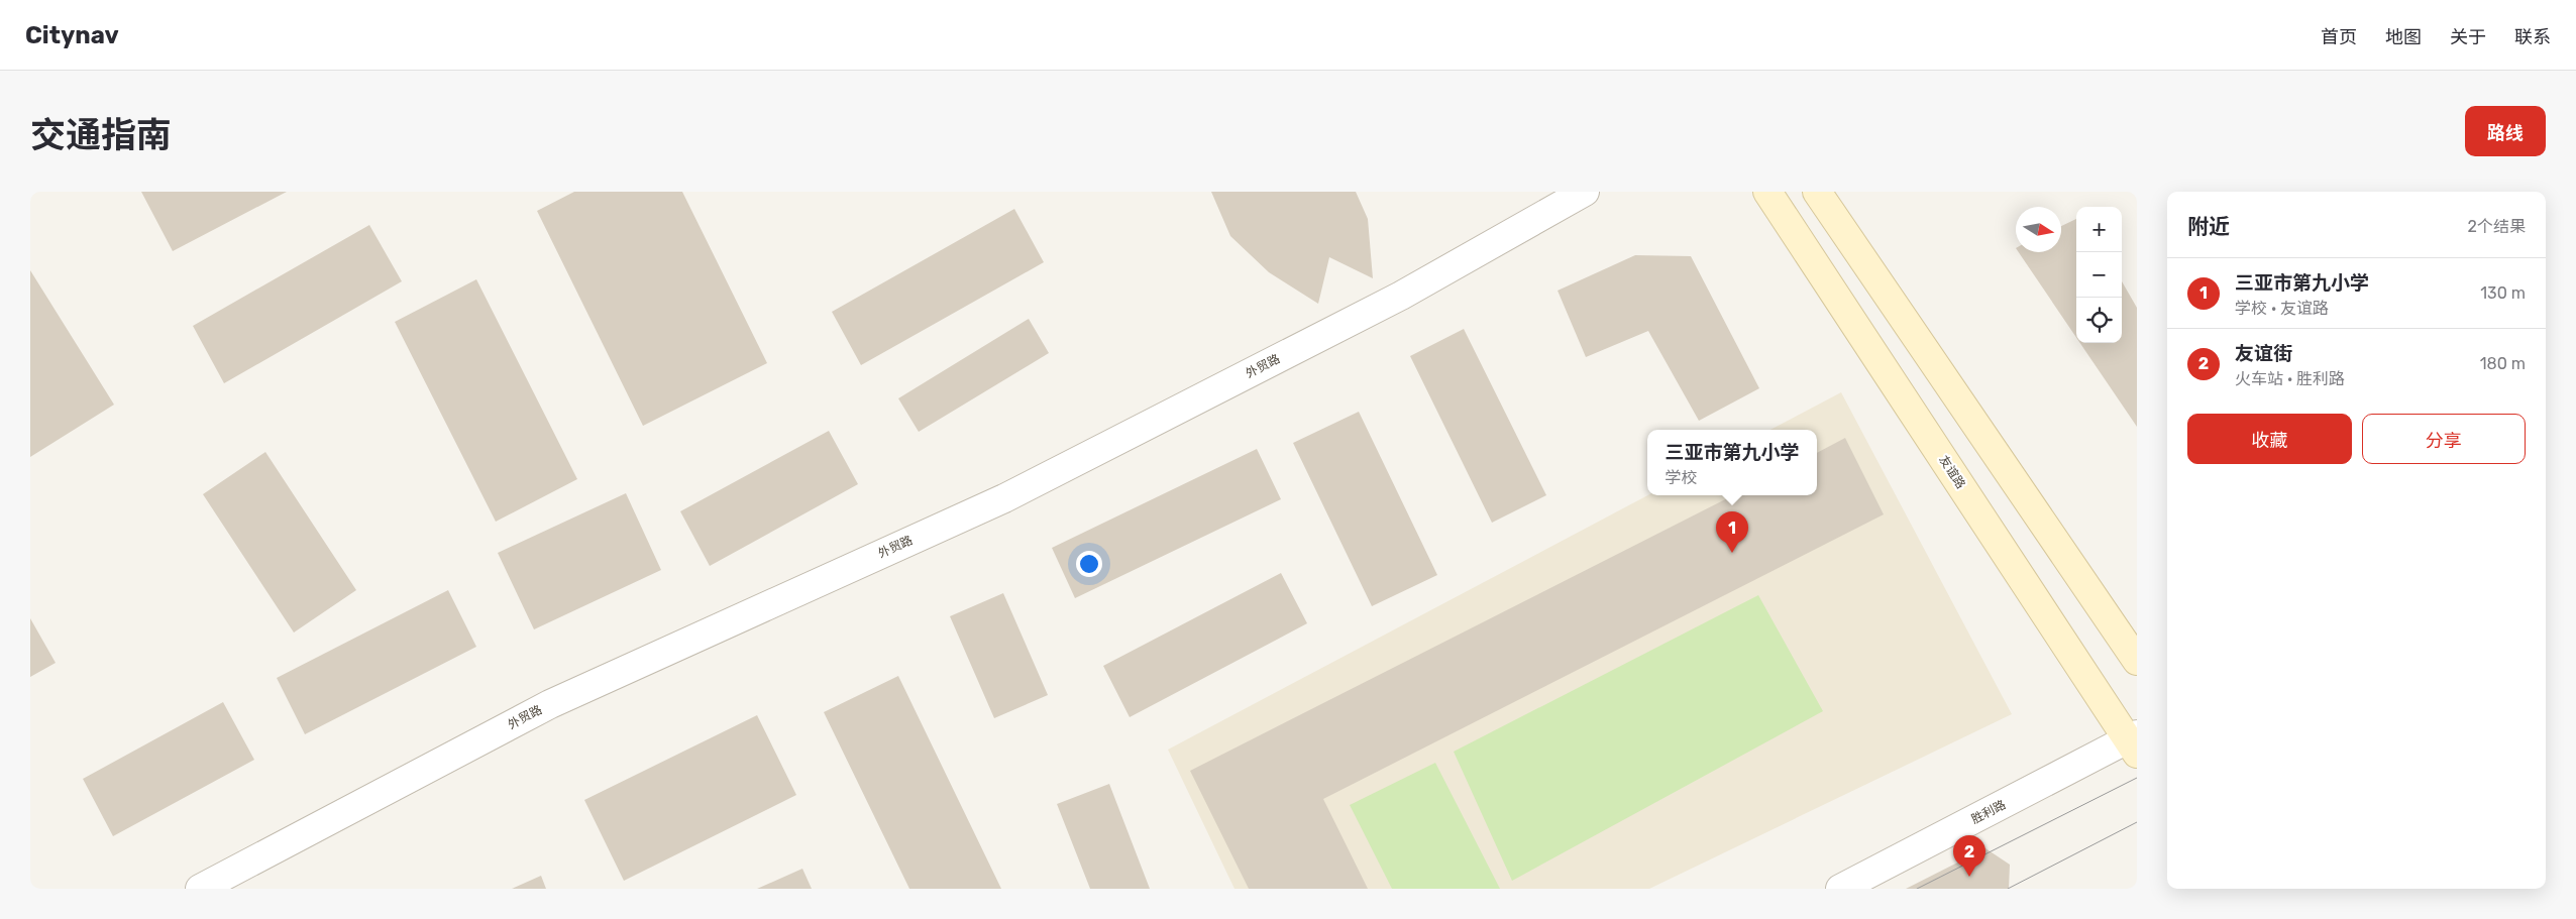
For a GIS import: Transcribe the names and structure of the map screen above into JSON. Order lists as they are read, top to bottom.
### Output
{
  "streets": {
    "main road": ["友谊路"],
    "street": ["外贸路", "胜利路"]
  },
  "crossings": [
    ["友谊路", "胜利路"]
  ],
  "north": "right",
  "page": {
    "header": "Citynav",
    "nav": [
      "首页",
      "地图",
      "关于",
      "联系"
    ],
    "title": "交通指南",
    "buttons": [
      "路线",
      ["收藏", "分享"]
    ],
    "heading": ["附近", "2个结果"],
    "map_buttons": ["+", "−"],
    "list": [
      {
        "mark": "1",
        "name": "三亚市第九小学",
        "note": "学校 · 友谊路",
        "value": "130 m"
      },
      {
        "mark": "2",
        "name": "友谊街",
        "note": "火车站 · 胜利路",
        "value": "180 m"
      }
    ],
    "popup": ["三亚市第九小学", "学校"],
    "pins": ["1", "2"]
  }
}
